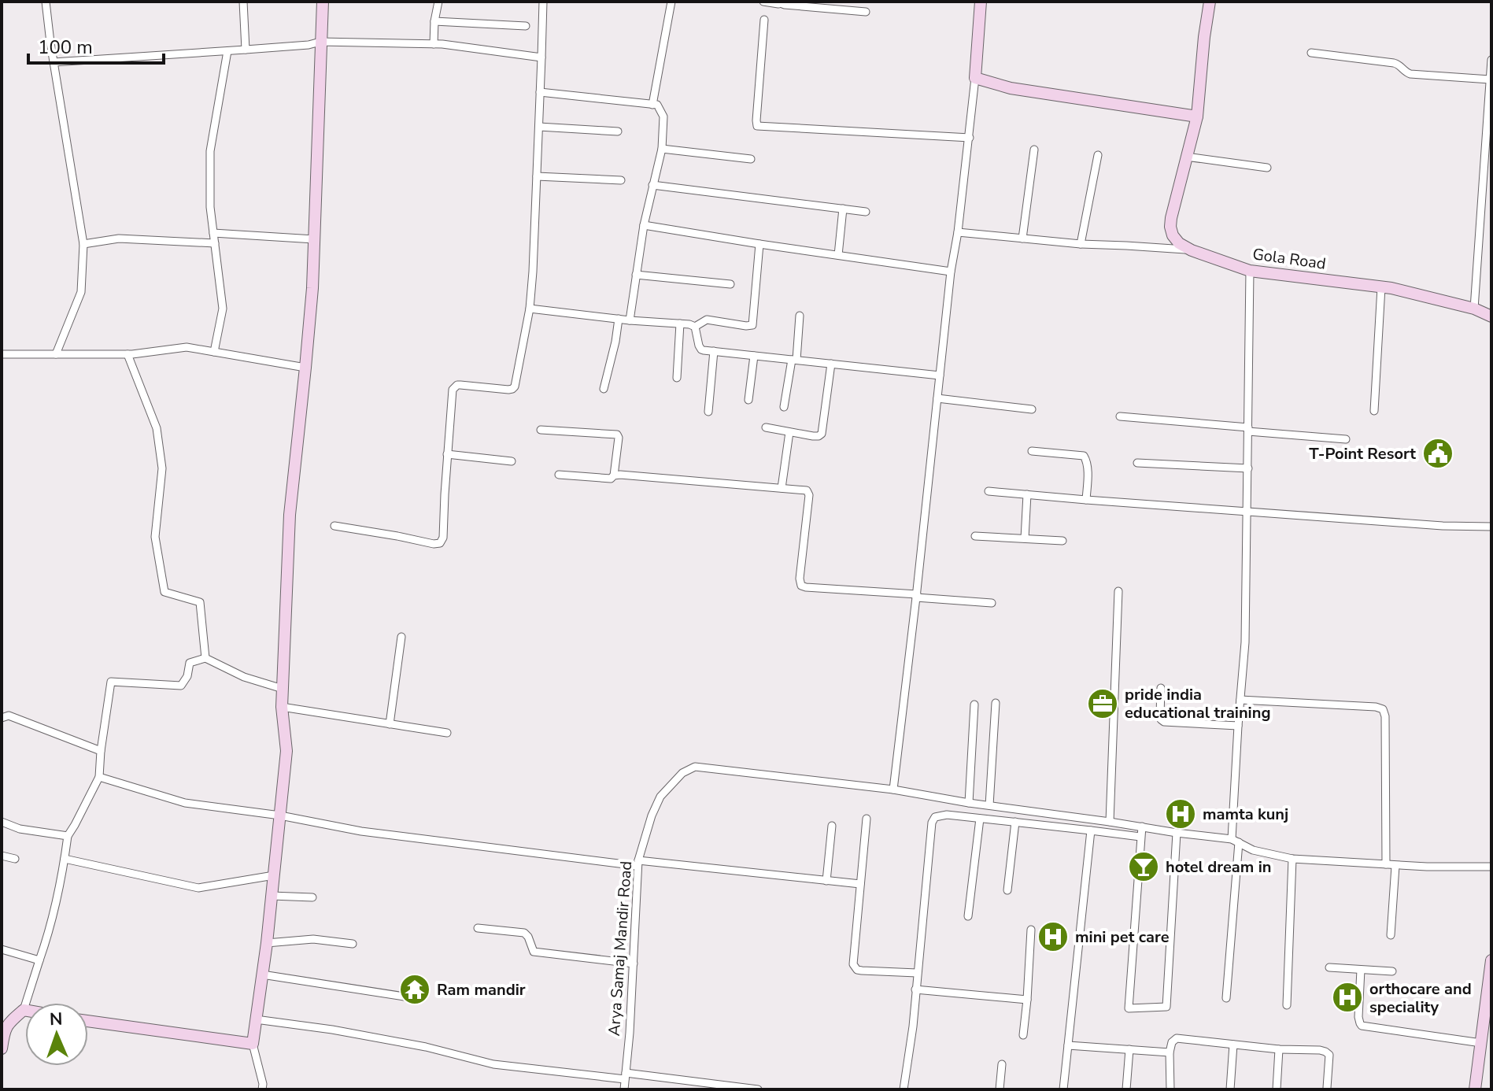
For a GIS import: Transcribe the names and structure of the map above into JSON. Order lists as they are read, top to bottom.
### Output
{
  "streets": {
    "street": ["Gola Road", "Arya Samaj Mandir Road"]
  },
  "places": {
    "public building": ["T-Point Resort"],
    "office": ["pride india educational training"],
    "hospital": ["mamta kunj", "mini pet care", "orthocare and speciality"],
    "bar": ["hotel dream in"],
    "temple": ["Ram mandir"]
  },
  "scale_bar": "100 m",
  "north": "top"
}
